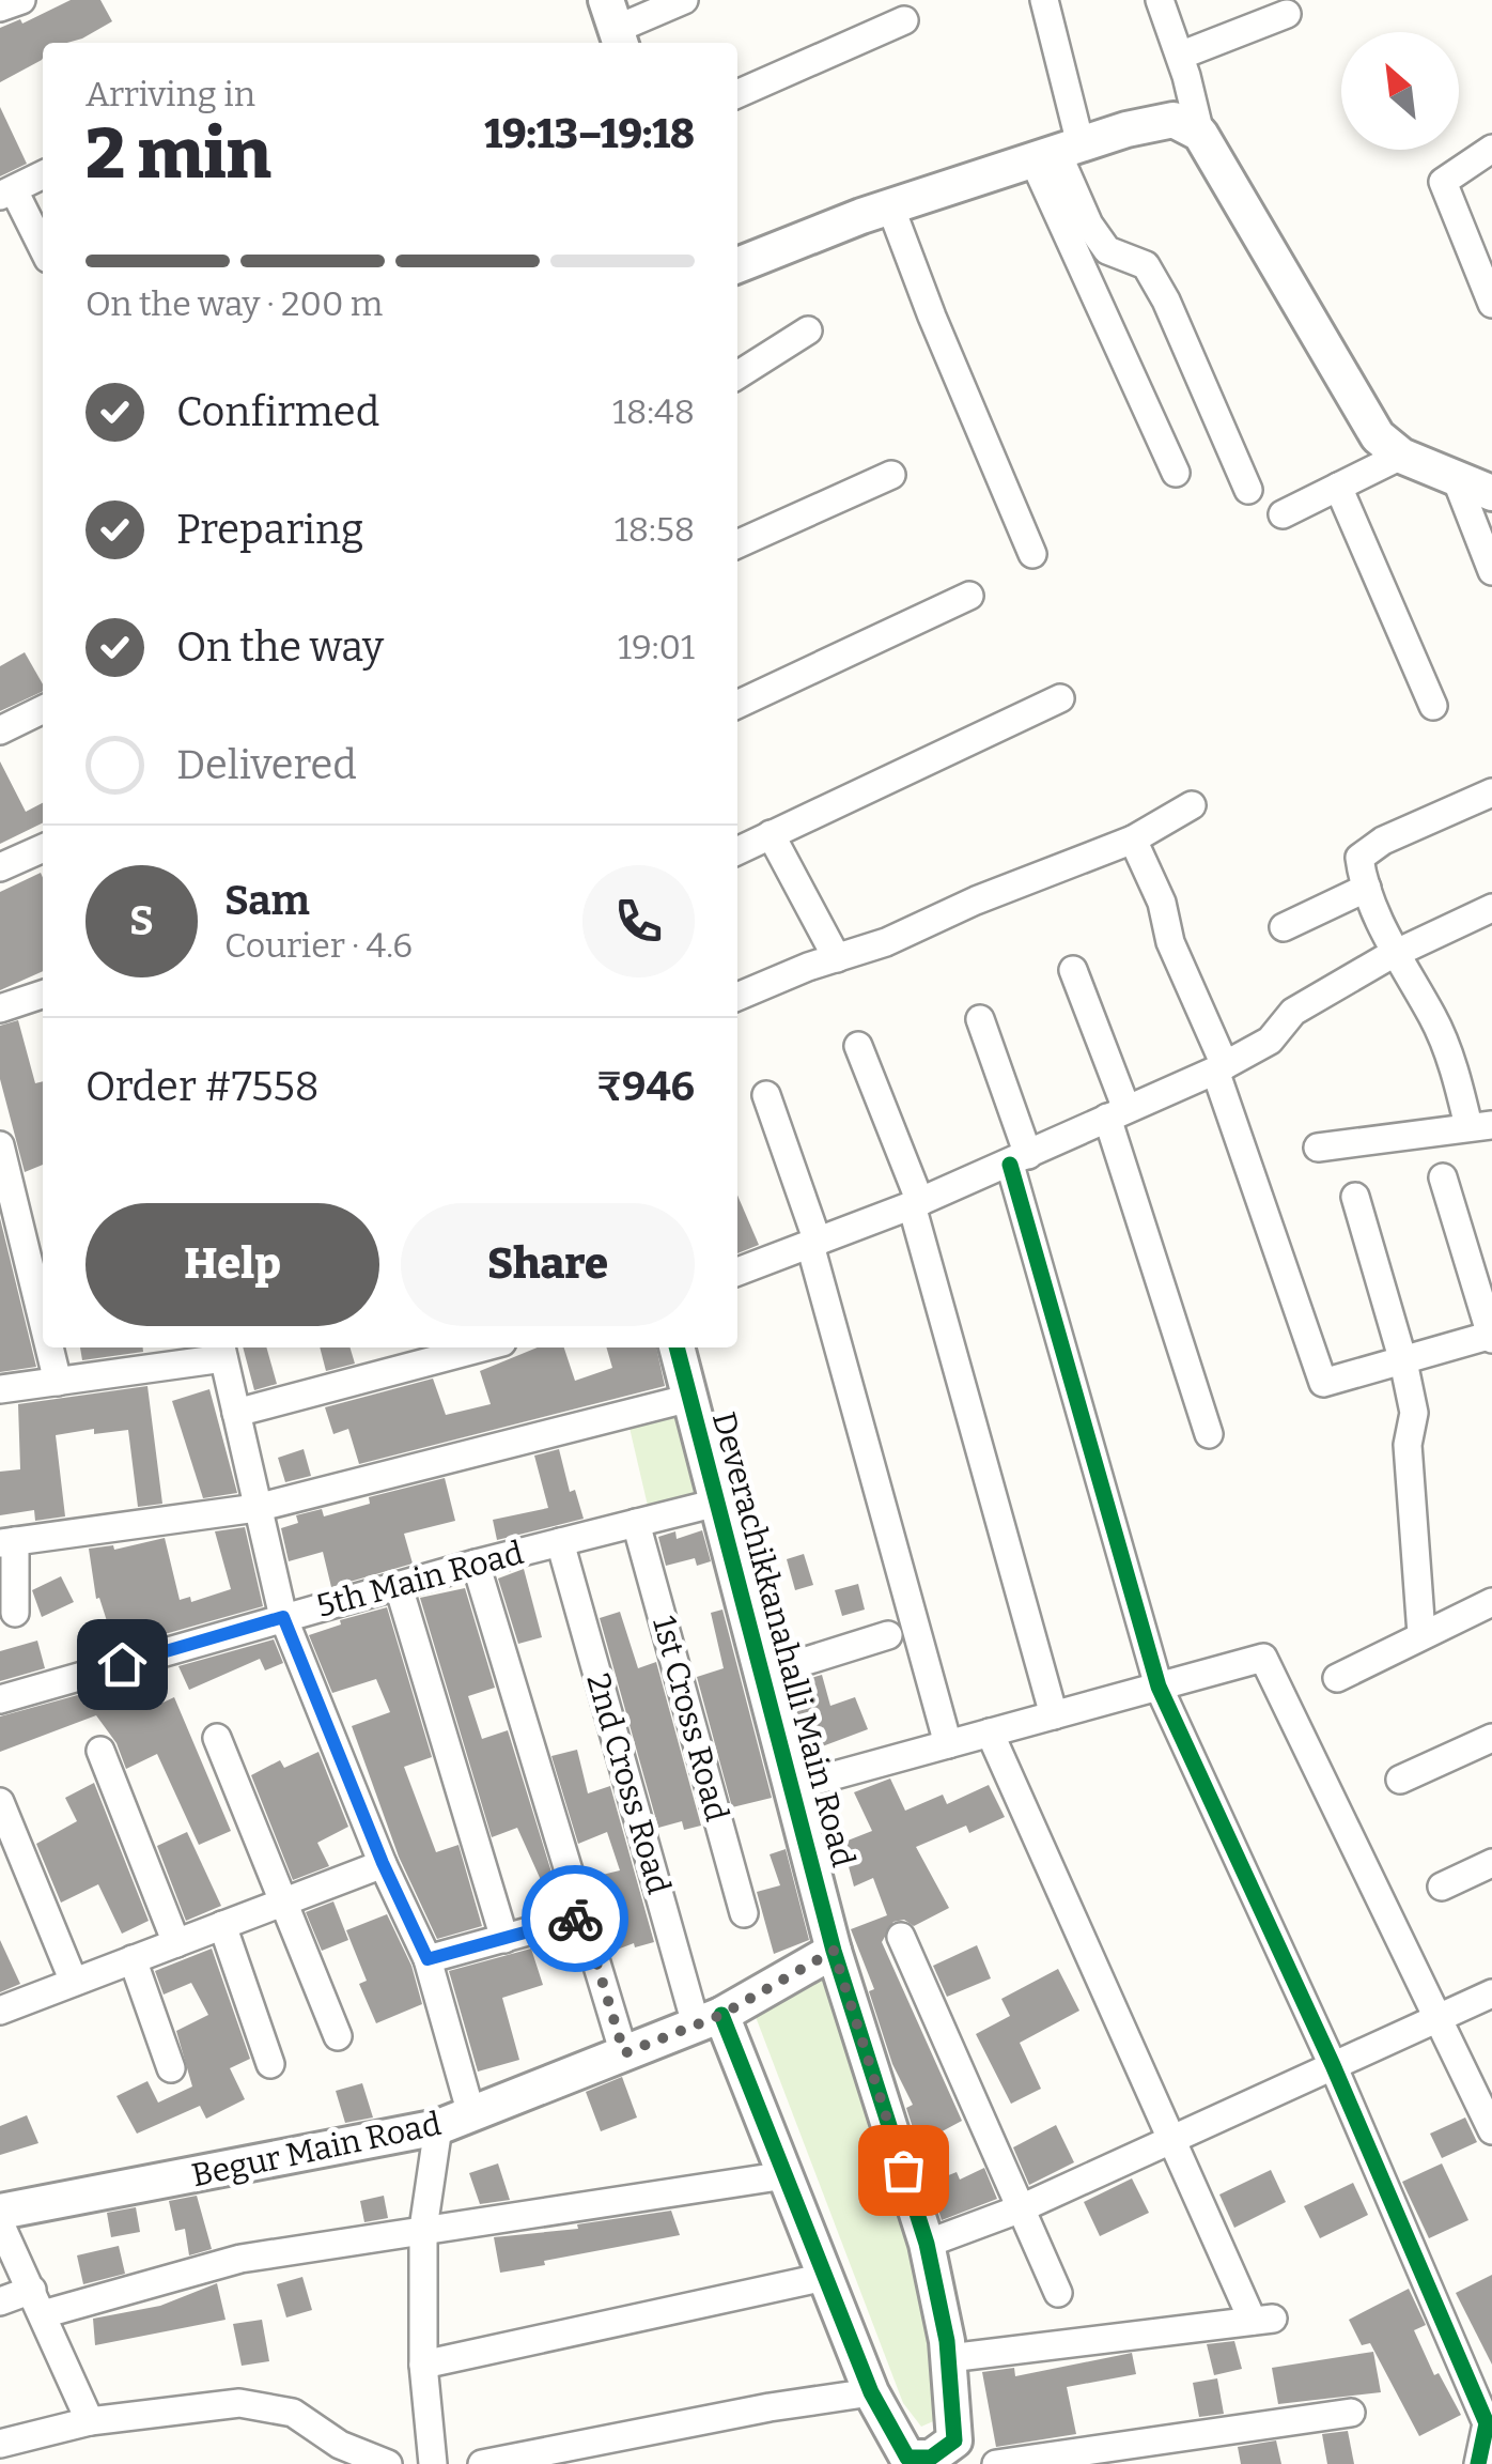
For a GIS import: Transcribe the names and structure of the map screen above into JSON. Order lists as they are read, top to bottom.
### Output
{
  "streets": {
    "street": [
      "5th Main Road",
      "Deverachikkanahalli Main Road",
      "1st Cross Road",
      "2nd Cross Road",
      "Begur Main Road"
    ]
  },
  "crossings": [
    ["5th Main Road", "Deverachikkanahalli Main Road"],
    ["5th Main Road", "1st Cross Road"],
    ["5th Main Road", "2nd Cross Road"],
    ["Deverachikkanahalli Main Road", "Begur Main Road"],
    ["2nd Cross Road", "Begur Main Road"]
  ],
  "north": "top left",
  "page": {
    "heading": ["2 min", "Arriving in", "19:13–19:18"],
    "panel": [
      "Sam",
      "Courier · 4.6",
      "Order #7558",
      "₹946"
    ],
    "bar": "On the way · 200 m",
    "list": [
      ["Confirmed", "18:48"],
      ["Preparing", "18:58"],
      ["On the way", "19:01"],
      "Delivered"
    ],
    "round": "S",
    "buttons": ["Help", "Share"]
  }
}
